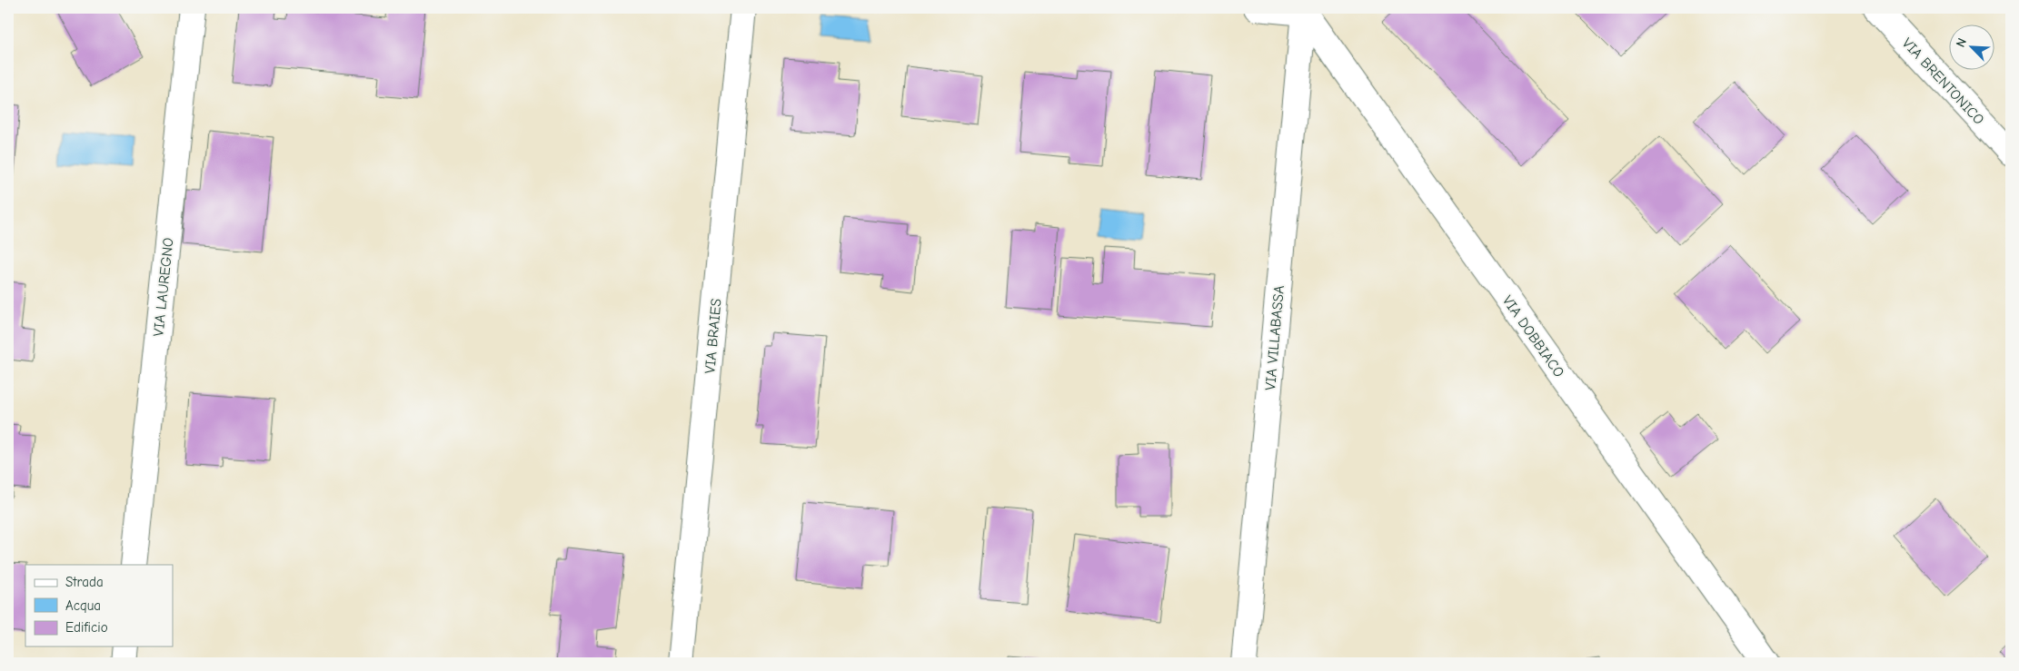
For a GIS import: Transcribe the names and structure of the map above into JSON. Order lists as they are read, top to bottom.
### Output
{
  "streets": {
    "street": [
      "VIA BRENTONICO",
      "VIA LAUREGNO",
      "VIA BRAIES",
      "VIA DOBBIACO",
      "VIA VILLABASSA"
    ]
  },
  "crossings": [
    ["VIA DOBBIACO", "VIA VILLABASSA"]
  ],
  "legend": ["Strada", "Acqua", "Edificio"],
  "north": "top left"
}
